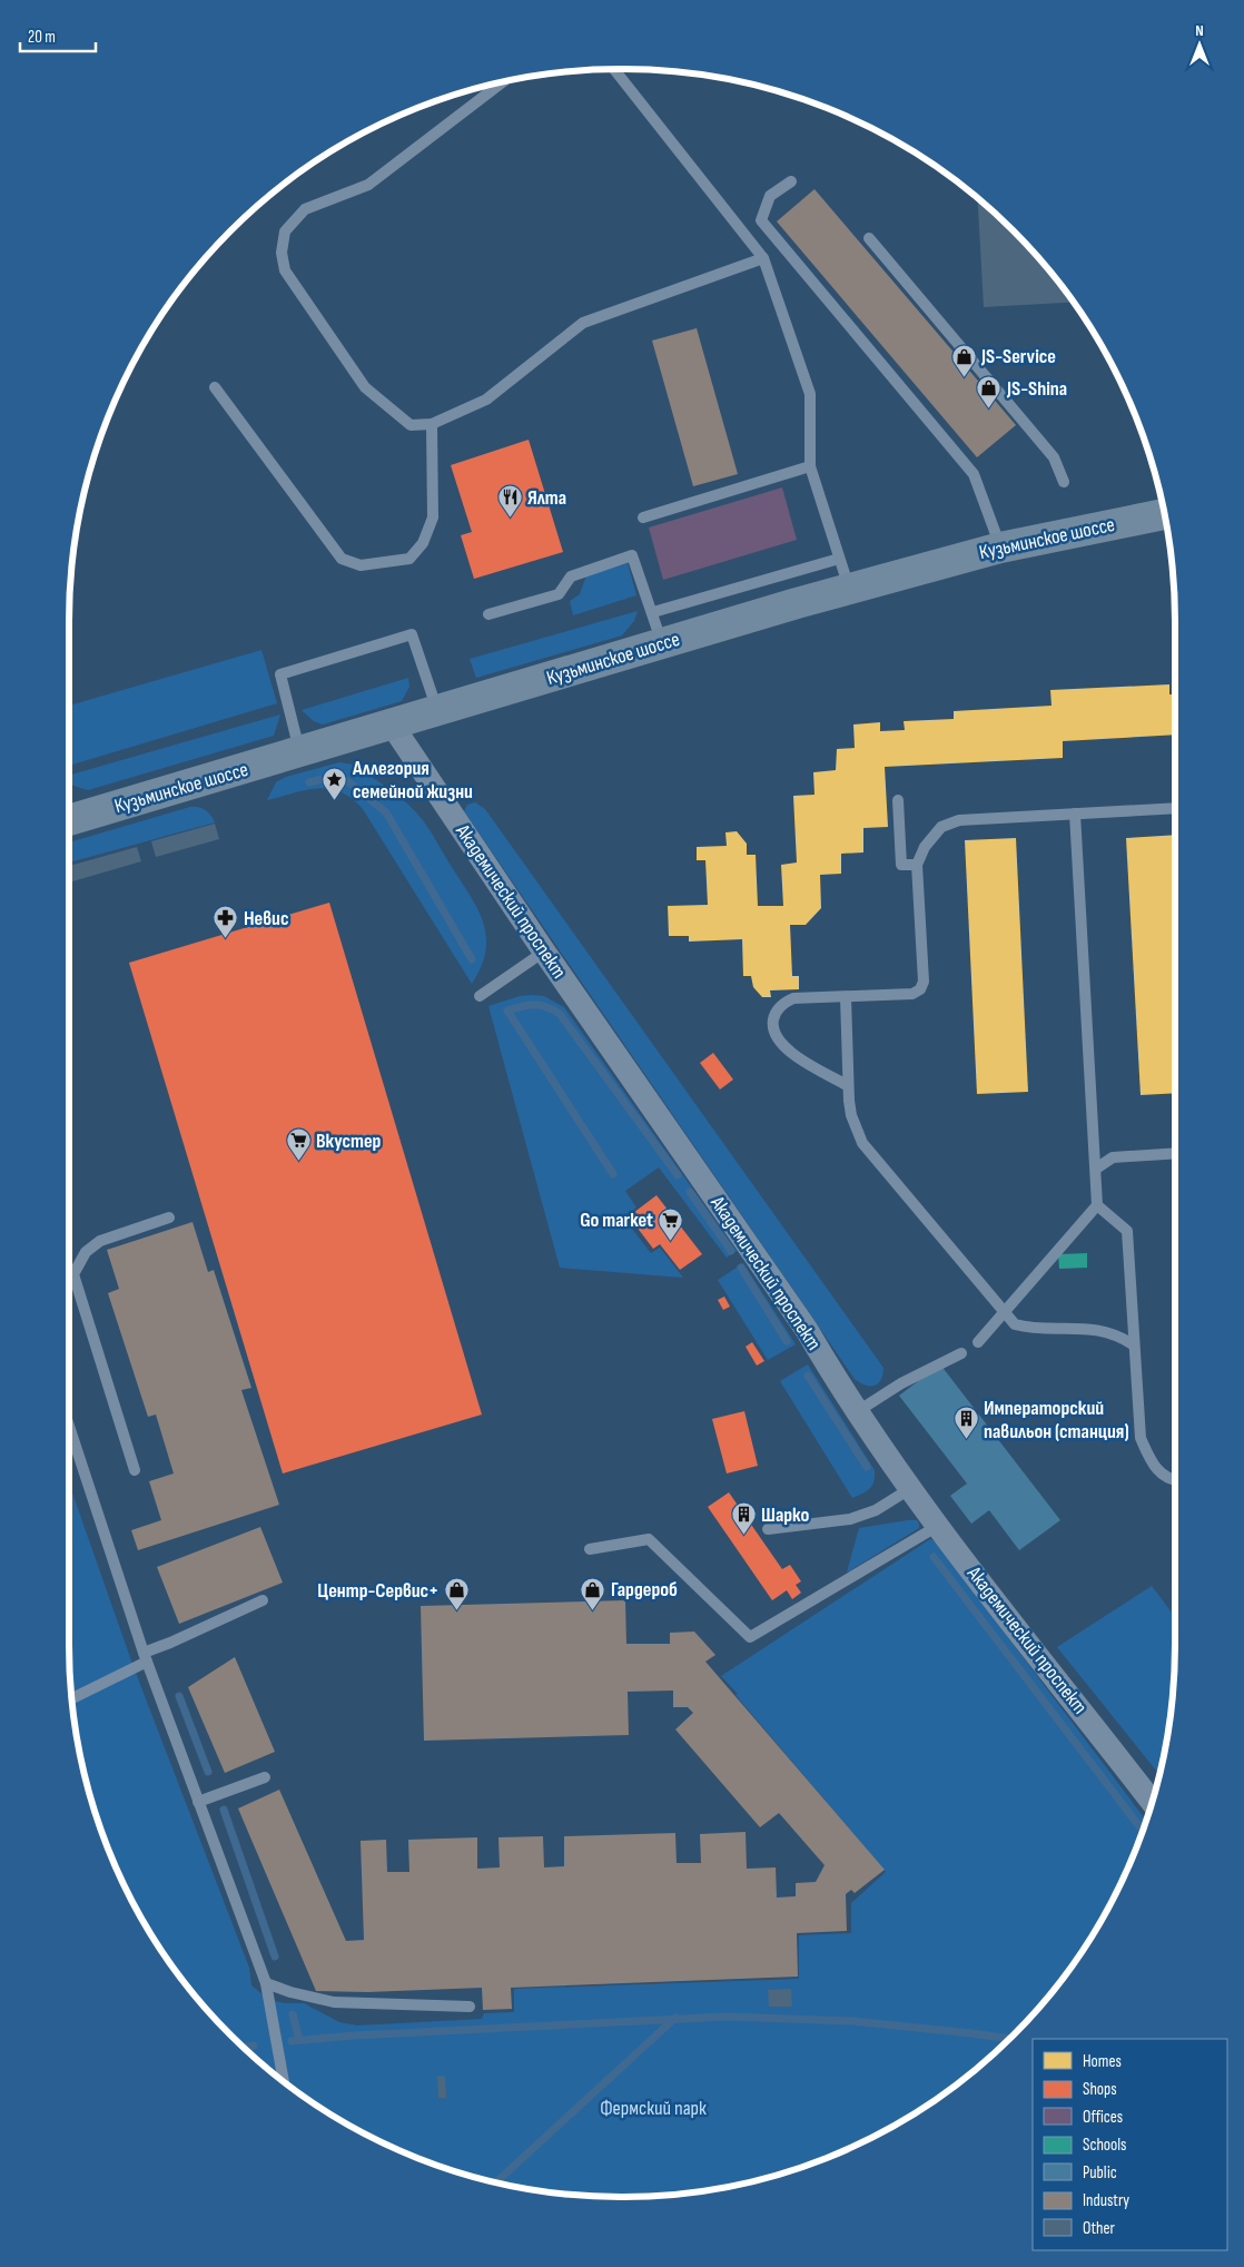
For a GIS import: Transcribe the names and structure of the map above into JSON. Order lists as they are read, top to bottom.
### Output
{
  "streets": {
    "main road": ["Кузьминское шоссе"],
    "street": ["Академический проспект"]
  },
  "crossings": [
    ["Кузьминское шоссе", "Академический проспект"]
  ],
  "parks": ["Фермский парк"],
  "places": {
    "shop": [
      "JS-Service",
      "JS-Shina",
      "Гардероб",
      "Центр-Сервис+"
    ],
    "restaurant": ["Ялта"],
    "place": ["Аллегория семейной жизни"],
    "pharmacy": ["Невис"],
    "supermarket": ["Вкустер", "Go market"],
    "building": ["Императорский павильон (станция)", "Шарко"]
  },
  "legend": [
    "Homes",
    "Shops",
    "Offices",
    "Schools",
    "Public",
    "Industry",
    "Other"
  ],
  "scale_bar": "20 m",
  "north": "top"
}
